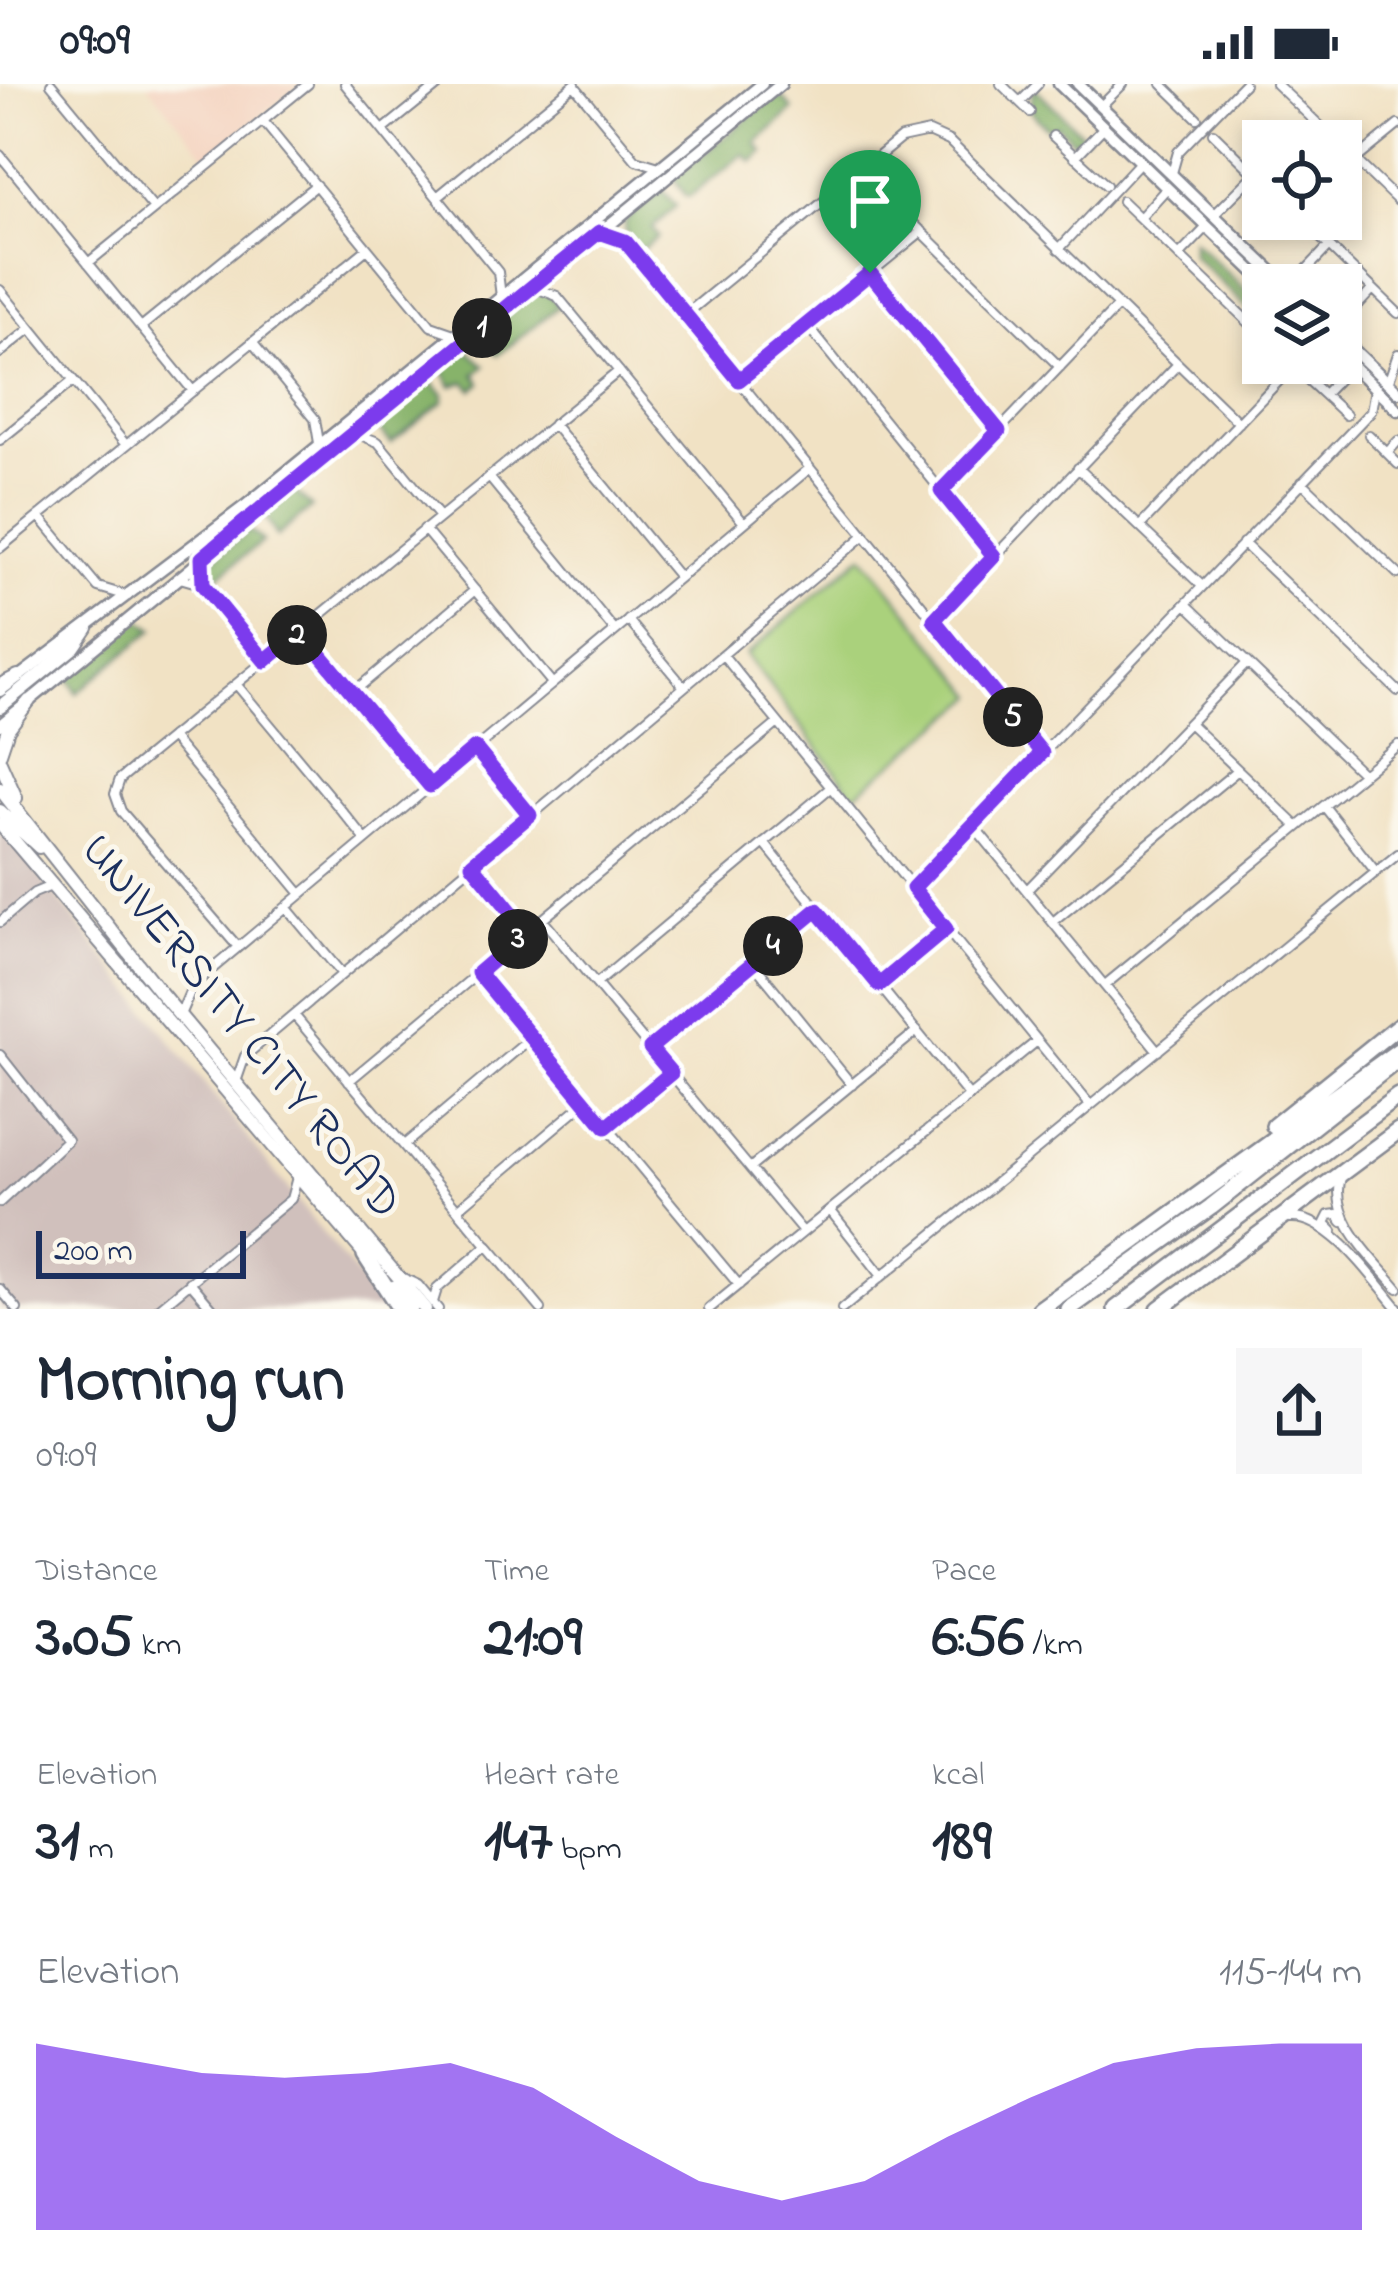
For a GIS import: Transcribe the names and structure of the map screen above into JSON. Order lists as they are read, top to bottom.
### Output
{
  "streets": {
    "main road": ["UNIVERSITY CITY ROAD"]
  },
  "scale_bar": "200 m",
  "page": {
    "status": "09:09",
    "pins": [
      "1",
      "2",
      "5",
      "3",
      "4"
    ],
    "scale": "200 m",
    "heading": ["Morning run", "09:09"],
    "stats": [
      ["Distance", "3.05 km"],
      ["Time", "21:09"],
      ["Pace", "6:56 /km"],
      ["Elevation", "31 m"],
      ["Heart rate", "147 bpm"],
      ["kcal", "189"]
    ],
    "chart": ["Elevation", "115–144 m"]
  }
}
